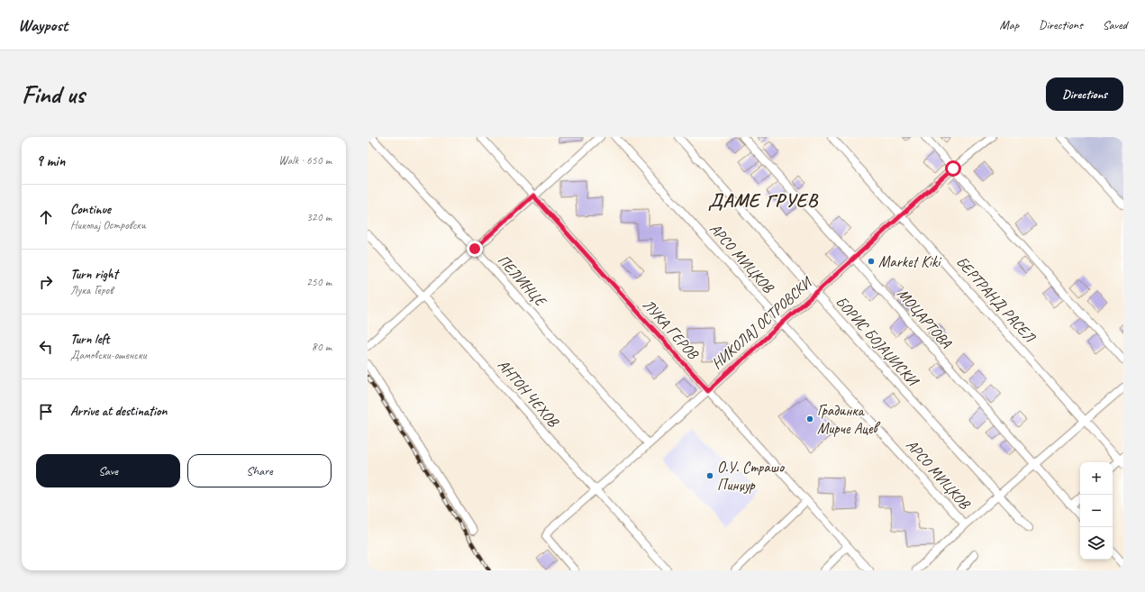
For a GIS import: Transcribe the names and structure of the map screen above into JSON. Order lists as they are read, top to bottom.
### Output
{
  "streets": {
    "street": [
      "АРСО МИЦКОВ",
      "ПЕЛИНЦЕ",
      "БЕРТРАНД РАСЕЛ",
      "МОЦАРТОВА",
      "НИКОЛАЈ ОСТРОВСКИ",
      "ЛУКА ГЕРОВ",
      "БОРИС БОЈАЏИСКИ",
      "АНТОН ЧЕХОВ"
    ]
  },
  "crossings": [
    ["АРСО МИЦКОВ", "НИКОЛАЈ ОСТРОВСКИ"],
    ["ПЕЛИНЦЕ", "НИКОЛАЈ ОСТРОВСКИ"],
    ["БЕРТРАНД РАСЕЛ", "НИКОЛАЈ ОСТРОВСКИ"],
    ["МОЦАРТОВА", "НИКОЛАЈ ОСТРОВСКИ"],
    ["НИКОЛАЈ ОСТРОВСКИ", "ЛУКА ГЕРОВ"],
    ["НИКОЛАЈ ОСТРОВСКИ", "БОРИС БОЈАЏИСКИ"],
    ["НИКОЛАЈ ОСТРОВСКИ", "АНТОН ЧЕХОВ"]
  ],
  "districts": ["ДАМЕ ГРУЕВ"],
  "places": ["Market Kiki", "Градинка Мирче Ацев", "О.У. Страшо Пинџур"],
  "page": {
    "header": "Waypost",
    "nav": ["Map", "Directions", "Saved"],
    "buttons": [
      "Directions",
      ["Save", "Share"]
    ],
    "title": "Find us",
    "heading": ["9 min", "Walk · 650 m"],
    "list": [
      ["Continue", "Николај Островски", "320 m"],
      ["Turn right", "Лука Геров", "250 m"],
      ["Turn left", "Дамовски-ошенски", "80 m"],
      "Arrive at destination"
    ],
    "map_buttons": ["+", "−"]
  }
}
